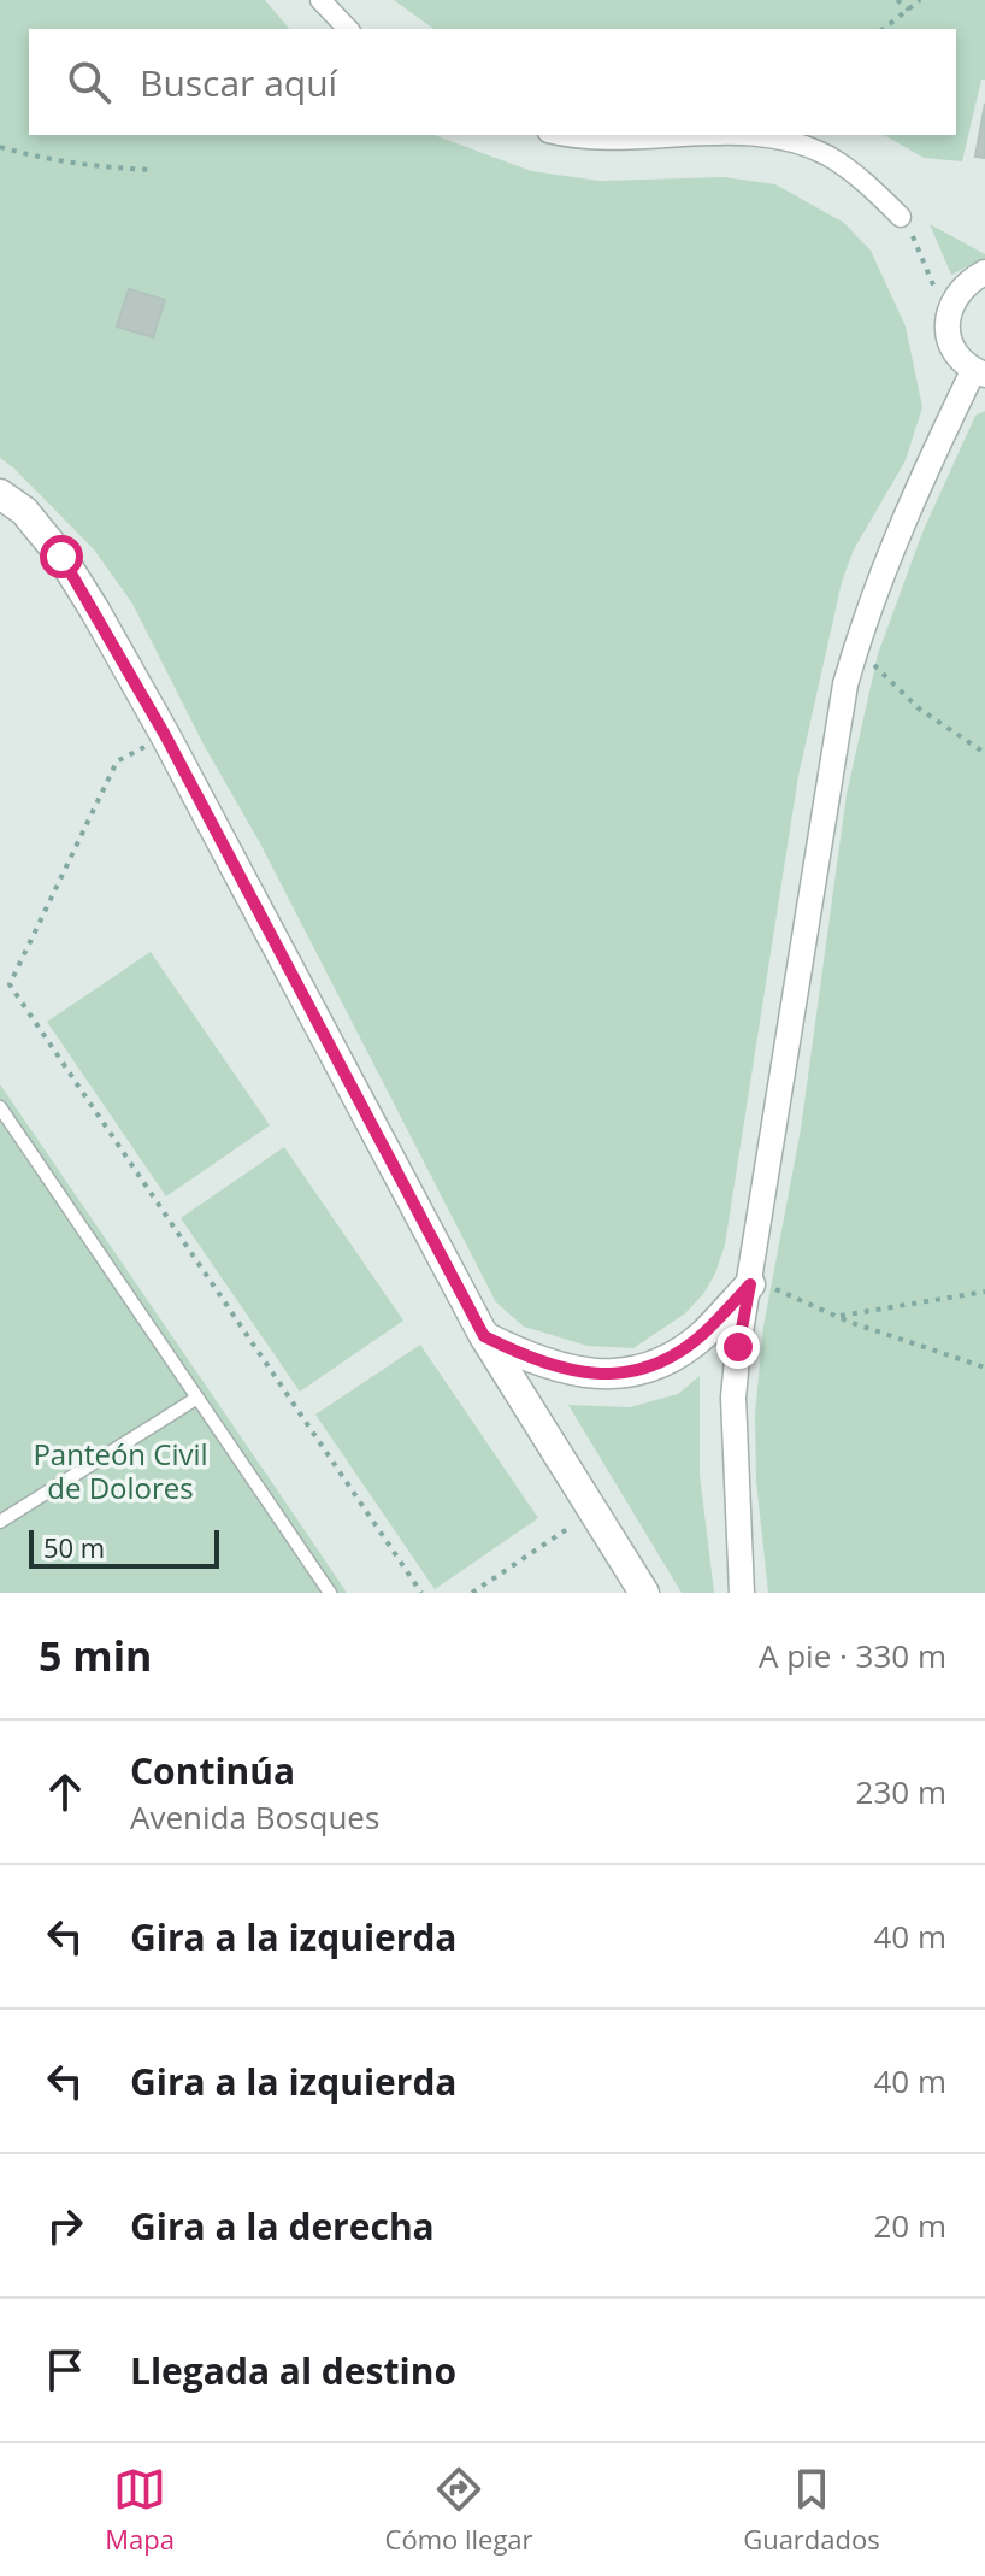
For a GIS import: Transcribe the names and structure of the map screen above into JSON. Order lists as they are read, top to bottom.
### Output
{
  "parks": ["Panteón Civil de Dolores"],
  "scale_bar": "50 m",
  "page": {
    "search": "Buscar aquí",
    "scale": "50 m",
    "heading": ["5 min", "A pie · 330 m"],
    "list": [
      ["Continúa", "Avenida Bosques", "230 m"],
      ["Gira a la izquierda", "40 m"],
      ["Gira a la izquierda", "40 m"],
      ["Gira a la derecha", "20 m"],
      "Llegada al destino"
    ],
    "nav": ["Mapa", "Cómo llegar", "Guardados"]
  }
}
